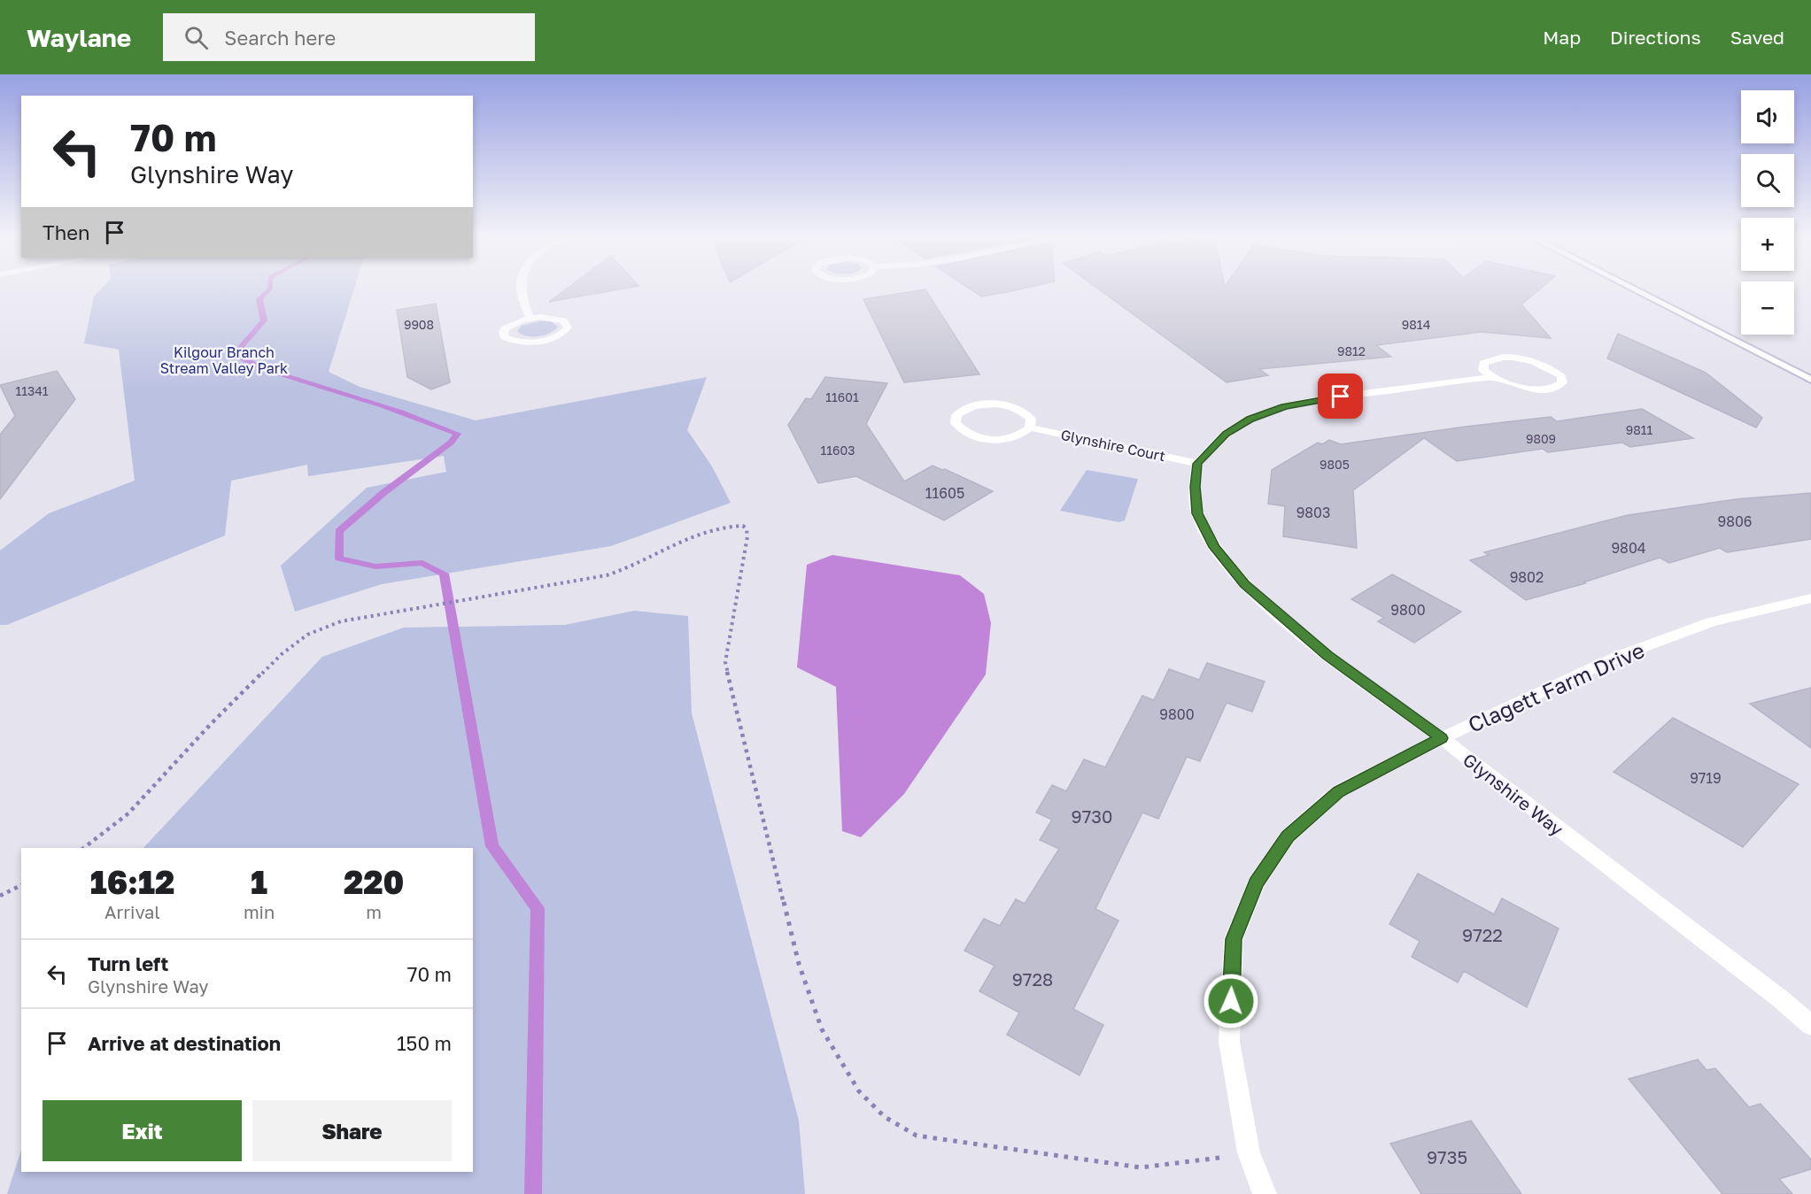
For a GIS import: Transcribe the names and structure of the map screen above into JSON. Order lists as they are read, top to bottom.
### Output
{
  "streets": {
    "street": ["Glynshire Court", "Clagett Farm Drive", "Glynshire Way"]
  },
  "crossings": [
    ["Glynshire Court", "Glynshire Way"],
    ["Clagett Farm Drive", "Glynshire Way"]
  ],
  "parks": ["Kilgour Branch Stream Valley Park"],
  "house_numbers": [
    "9908",
    "9814",
    "9812",
    "11341",
    "11601",
    "9811",
    "9809",
    "11603",
    "9805",
    "11605",
    "9803",
    "9806",
    "9804",
    "9802",
    "9800",
    "9800",
    "9719",
    "9730",
    "9722",
    "9728",
    "9735"
  ],
  "page": {
    "header": "Waylane",
    "search": "Search here",
    "nav": ["Map", "Directions", "Saved"],
    "map_buttons": ["+", "−"],
    "turn": ["70 m", "Glynshire Way"],
    "then": "Then",
    "eta": [
      "16:12",
      "Arrival",
      "1",
      "min",
      "220",
      "m"
    ],
    "list": [
      {
        "name": "Turn left",
        "note": "Glynshire Way",
        "value": "70 m"
      },
      {
        "name": "Arrive at destination",
        "value": "150 m"
      }
    ],
    "buttons": ["Exit", "Share"]
  }
}
